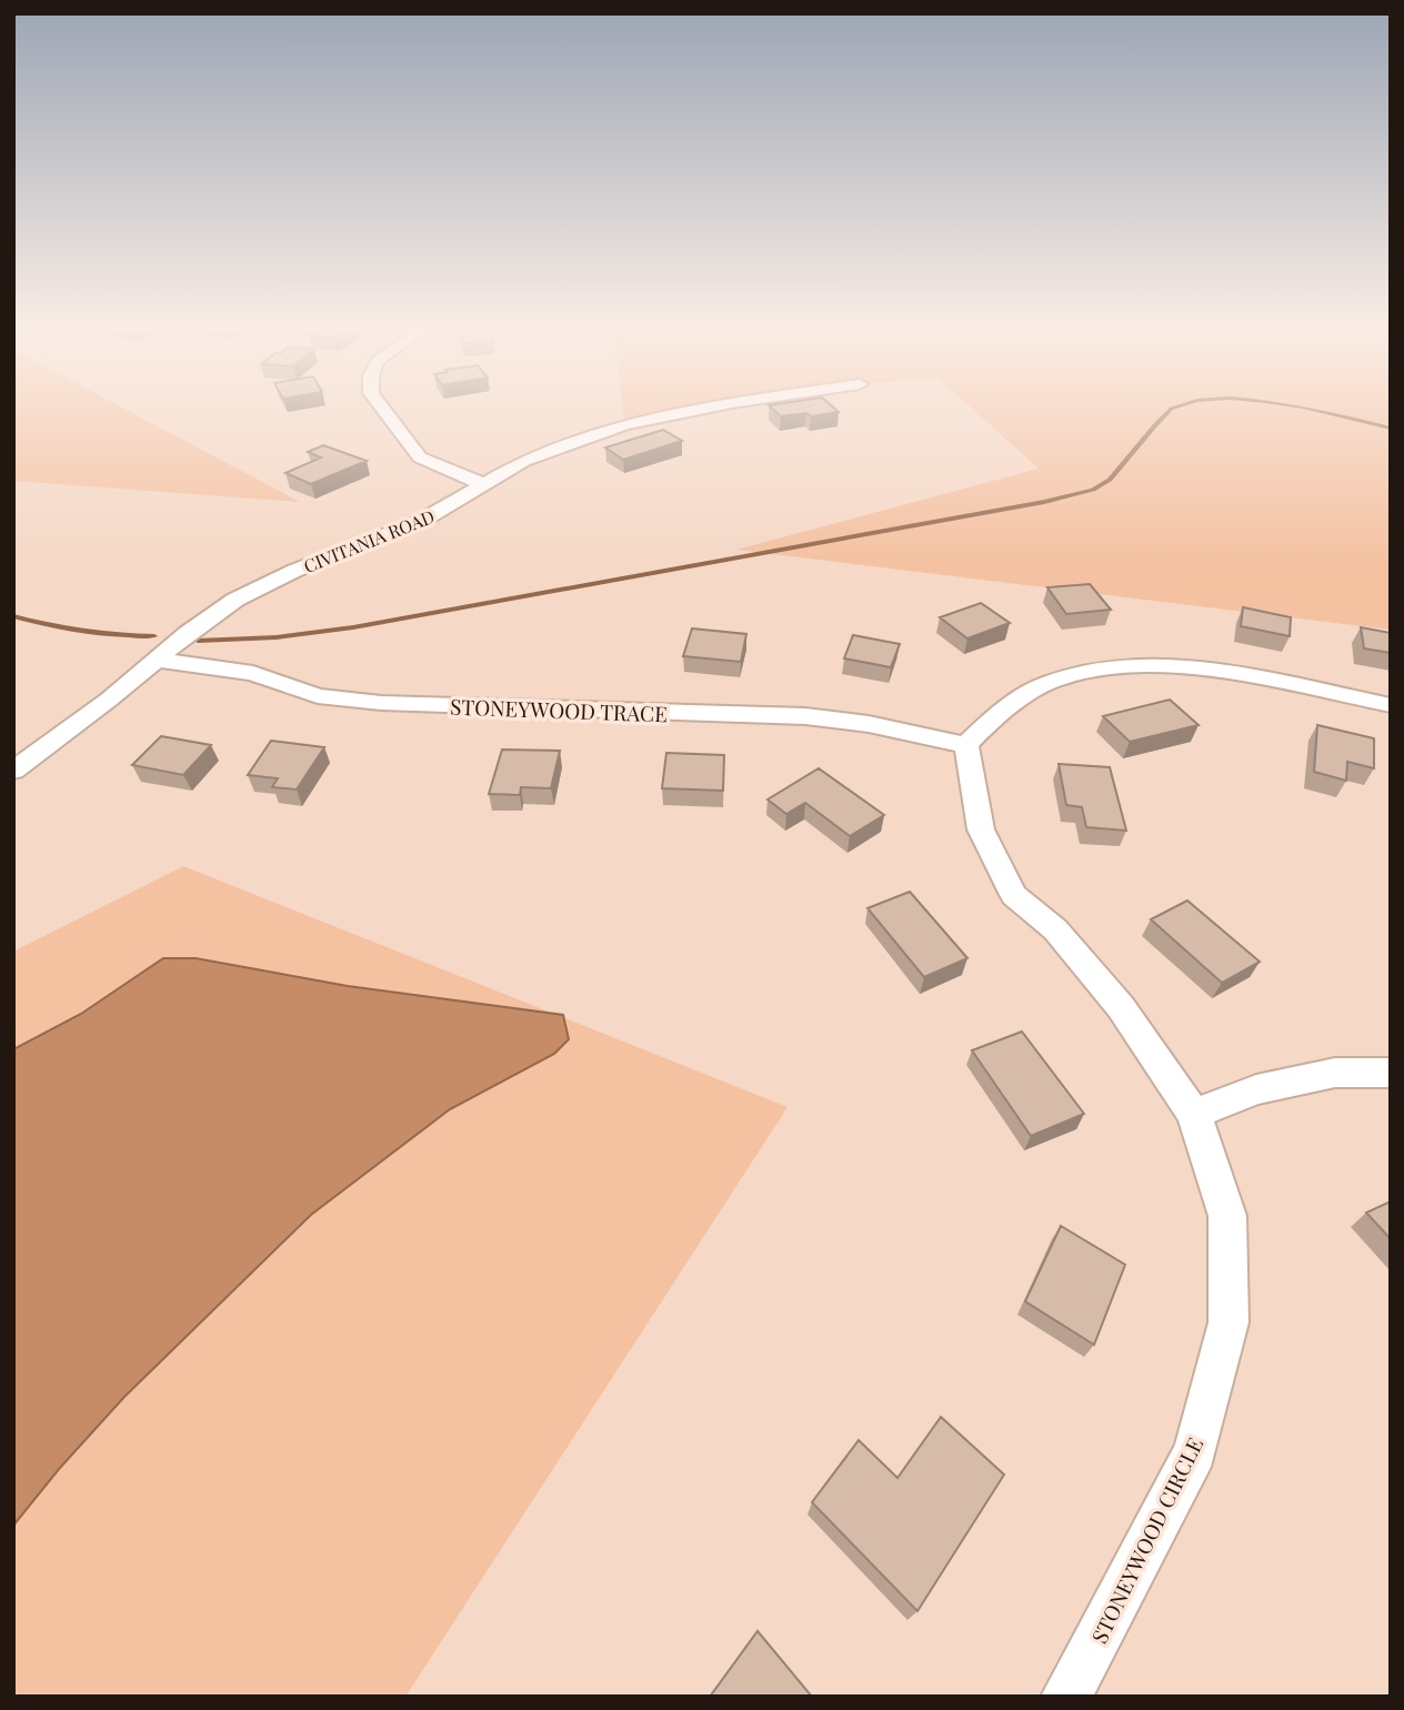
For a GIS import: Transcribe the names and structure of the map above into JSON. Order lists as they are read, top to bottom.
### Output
{
  "streets": {
    "street": ["CIVITANIA ROAD", "STONEYWOOD TRACE", "STONEYWOOD CIRCLE"]
  },
  "crossings": [
    ["CIVITANIA ROAD", "STONEYWOOD TRACE"],
    ["STONEYWOOD TRACE", "STONEYWOOD CIRCLE"]
  ]
}
